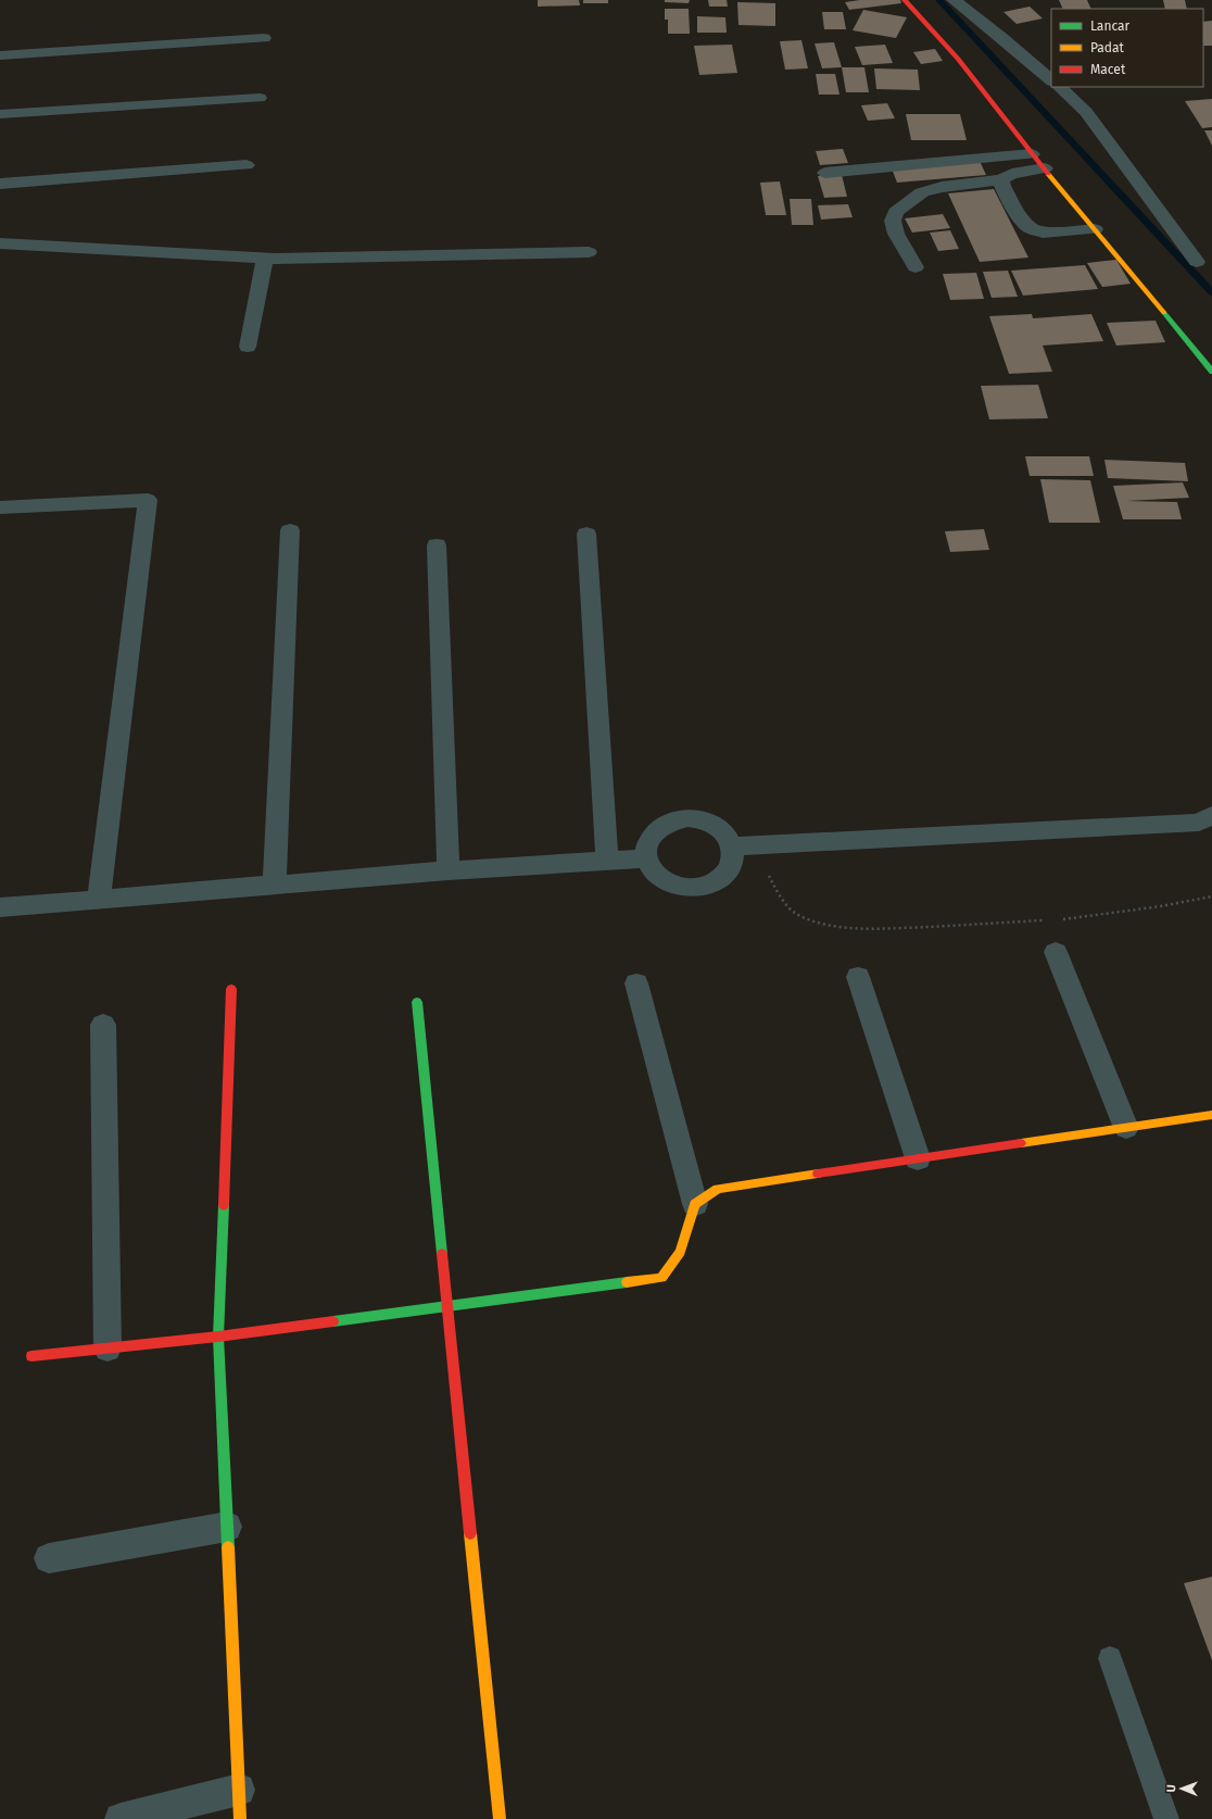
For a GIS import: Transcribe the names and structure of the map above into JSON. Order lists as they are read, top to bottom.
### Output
{
  "legend": ["Lancar", "Padat", "Macet"],
  "north": "left"
}
